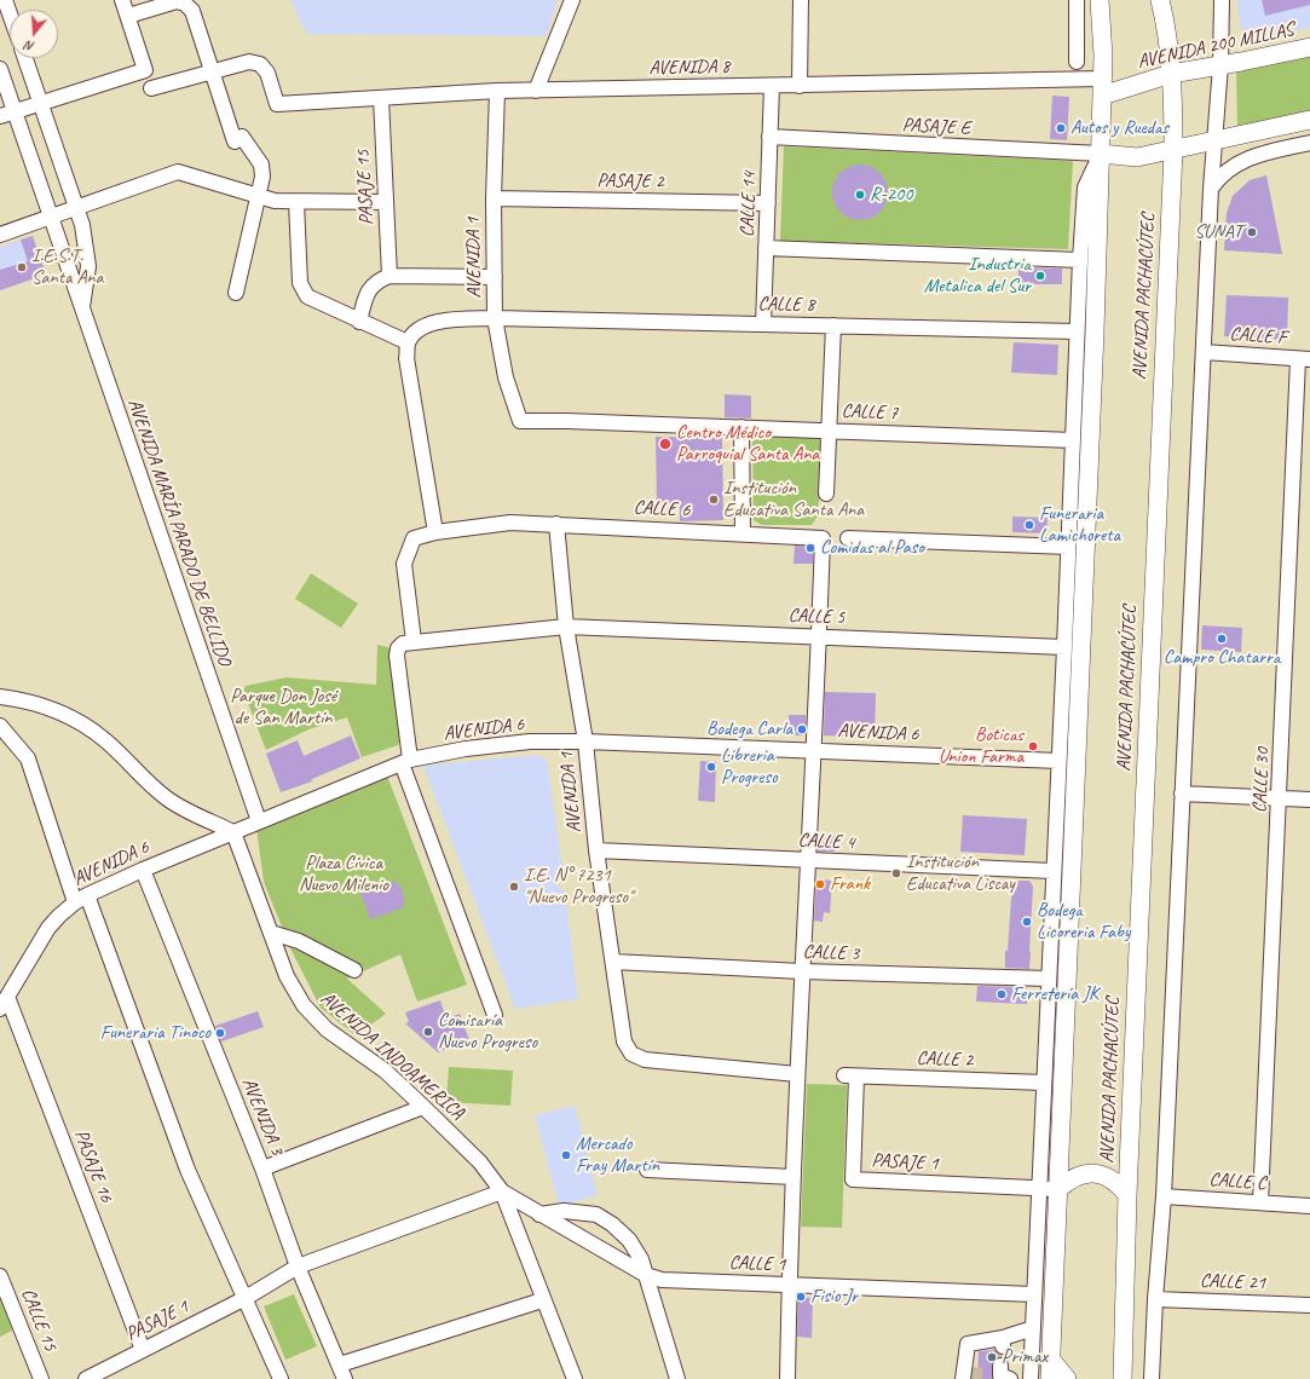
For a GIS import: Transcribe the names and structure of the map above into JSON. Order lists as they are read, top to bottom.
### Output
{
  "streets": {
    "main road": ["AVENIDA 200 MILLAS", "AVENIDA PACHACÚTEC"],
    "street": [
      "AVENIDA 8",
      "PASAJE E",
      "PASAJE 2",
      "PASAJE 15",
      "CALLE 14",
      "AVENIDA 1",
      "CALLE 8",
      "CALLE F",
      "CALLE 7",
      "CALLE 6",
      "AVENIDA MARÍA PARADO DE BELLIDO",
      "CALLE 5",
      "AVENIDA 6",
      "CALLE 30",
      "CALLE 4",
      "CALLE 3",
      "AVENIDA INDOAMERICA",
      "CALLE 2",
      "AVENIDA 3",
      "PASAJE 1",
      "PASAJE 16",
      "CALLE C",
      "CALLE 1",
      "CALLE 21",
      "CALLE 15"
    ]
  },
  "crossings": [
    ["AVENIDA 200 MILLAS", "AVENIDA 8"],
    ["AVENIDA 200 MILLAS", "AVENIDA PACHACÚTEC"],
    ["AVENIDA 8", "PASAJE 15"],
    ["AVENIDA 8", "CALLE 14"],
    ["AVENIDA 8", "AVENIDA 1"],
    ["PASAJE E", "CALLE 14"],
    ["PASAJE 2", "CALLE 14"],
    ["PASAJE 2", "AVENIDA 1"],
    ["CALLE 14", "CALLE 8"],
    ["AVENIDA 1", "CALLE 8"],
    ["AVENIDA 1", "CALLE 7"],
    ["AVENIDA 1", "CALLE 6"],
    ["AVENIDA 1", "CALLE 5"],
    ["AVENIDA 1", "AVENIDA 6"],
    ["AVENIDA 1", "CALLE 4"],
    ["AVENIDA 1", "CALLE 3"],
    ["CALLE F", "CALLE 30"],
    ["CALLE 6", "CALLE 5"],
    ["AVENIDA MARÍA PARADO DE BELLIDO", "AVENIDA 6"],
    ["AVENIDA 6", "AVENIDA INDOAMERICA"],
    ["AVENIDA 6", "AVENIDA 3"],
    ["AVENIDA 6", "PASAJE 16"],
    ["CALLE 30", "CALLE C"],
    ["AVENIDA INDOAMERICA", "PASAJE 1"],
    ["AVENIDA INDOAMERICA", "CALLE 1"],
    ["CALLE 2", "PASAJE 1"],
    ["AVENIDA 3", "PASAJE 1"],
    ["PASAJE 1", "PASAJE 16"],
    ["PASAJE 1", "CALLE 1"]
  ],
  "parks": ["Parque Don José de San Martín", "Plaza Cívica Nuevo Milenio"],
  "places": [
    "Autos y Ruedas",
    "R-200",
    "SUNAT",
    "I.E.S.T. Santa Ana",
    "Industria Metalica del Sur",
    "Centro Médico Parroquial Santa Ana",
    "Institución Educativa Santa Ana",
    "Funeraria Lamichoreta",
    "Comidas al Paso",
    "Campro Chatarra",
    "Bodega Carla",
    "Boticas Union Farma",
    "Libreria Progreso",
    "Institución Educativa Liscay",
    "Frank",
    "I.E. N° 7231 \"Nuevo Progreso\"",
    "Bodega Licoreria Faby",
    "Ferretería JK",
    "Comisaría Nuevo Progreso",
    "Funeraria Tinoco",
    "Mercado Fray Martín",
    "Fisio Jr",
    "Primax"
  ],
  "north": "bottom"
}
